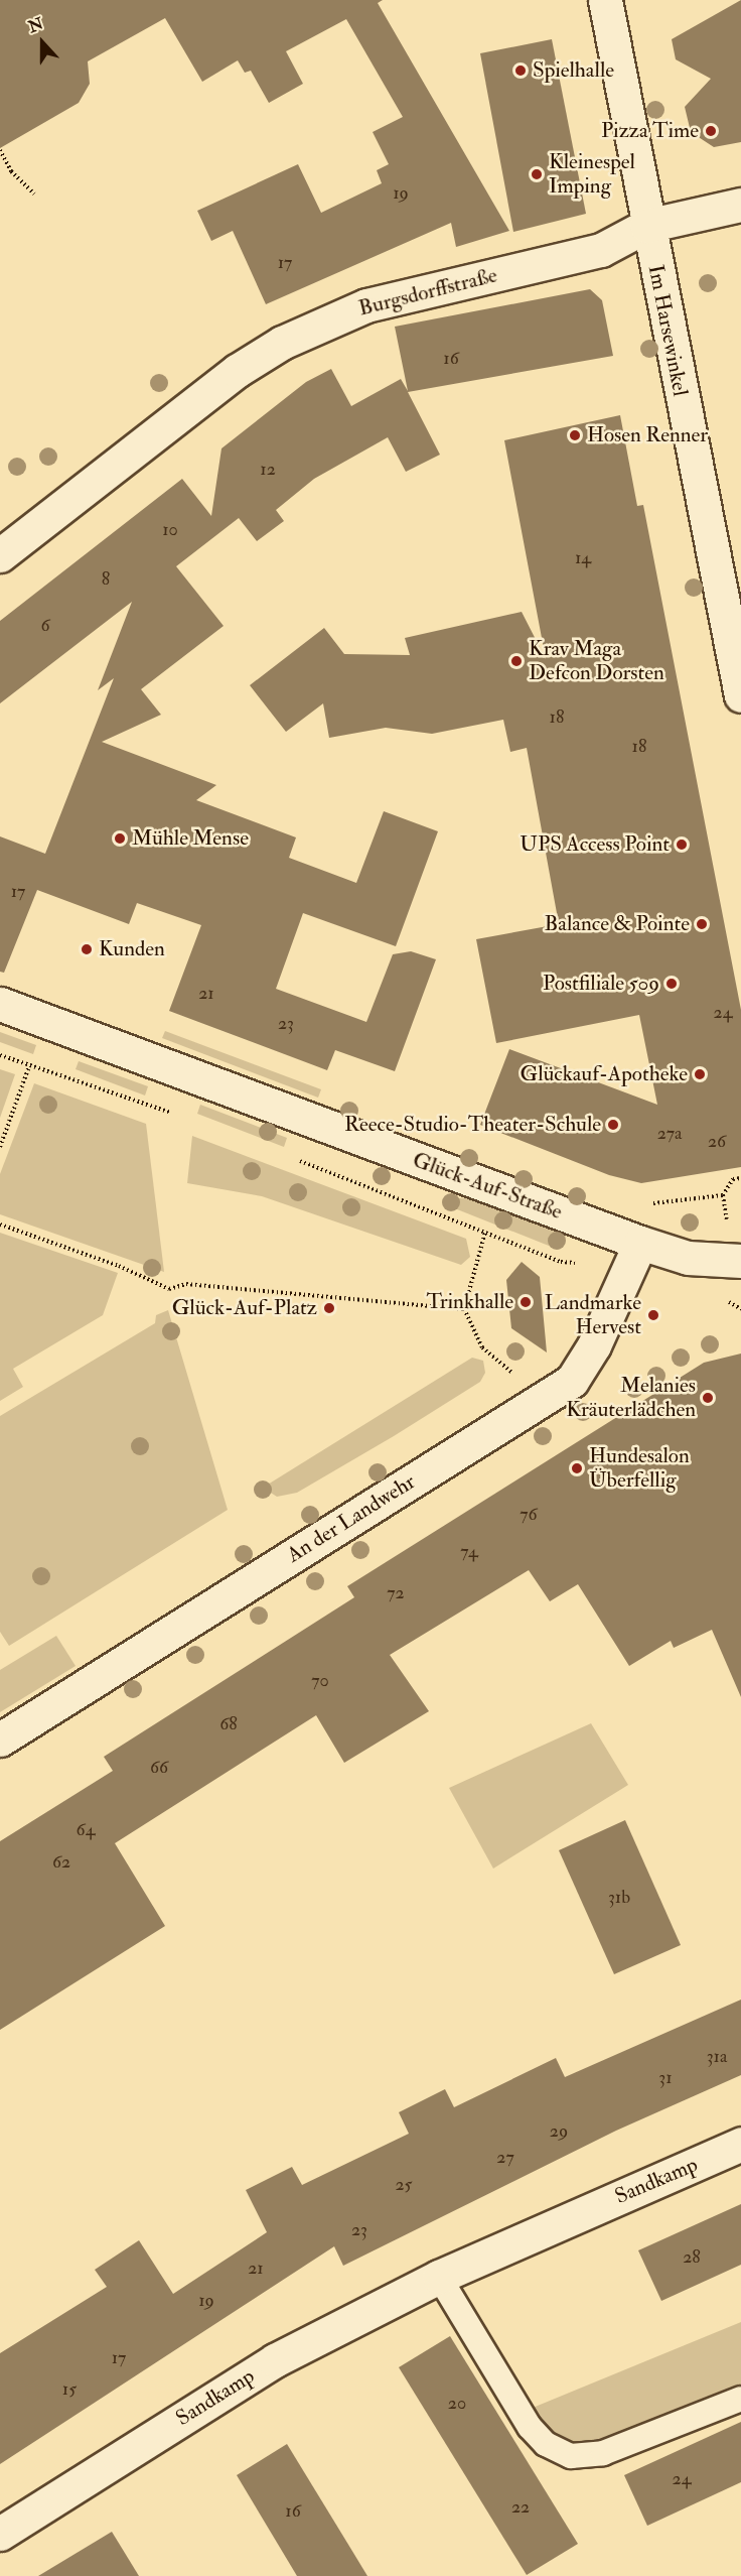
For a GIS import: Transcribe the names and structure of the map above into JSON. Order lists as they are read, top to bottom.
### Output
{
  "streets": {
    "street": [
      "Burgsdorffstraße",
      "Im Harsewinkel",
      "Glück-Auf-Straße",
      "An der Landwehr",
      "Sandkamp"
    ]
  },
  "crossings": [
    ["Burgsdorffstraße", "Im Harsewinkel"],
    ["Glück-Auf-Straße", "An der Landwehr"]
  ],
  "places": [
    "Spielhalle",
    "Pizza Time",
    "Kleinespel Imping",
    "Hosen Renner",
    "Krav Maga Defcon Dorsten",
    "Mühle Mense",
    "UPS Access Point",
    "Balance & Pointe",
    "Kunden",
    "Postfiliale 509",
    "Glückauf-Apotheke",
    "Reece-Studio-Theater-Schule",
    "Trinkhalle",
    "Glück-Auf-Platz",
    "Landmarke Hervest",
    "Melanies Kräuterlädchen",
    "Hundesalon Überfellig"
  ],
  "house_numbers": [
    "19",
    "17",
    "16",
    "12",
    "10",
    "14",
    "8",
    "6",
    "18",
    "18",
    "17",
    "21",
    "24",
    "23",
    "27a",
    "26",
    "76",
    "74",
    "72",
    "70",
    "68",
    "66",
    "64",
    "62",
    "31b",
    "31a",
    "31",
    "29",
    "27",
    "25",
    "23",
    "28",
    "21",
    "19",
    "17",
    "15",
    "20",
    "24",
    "22",
    "16"
  ],
  "north": "top"
}
